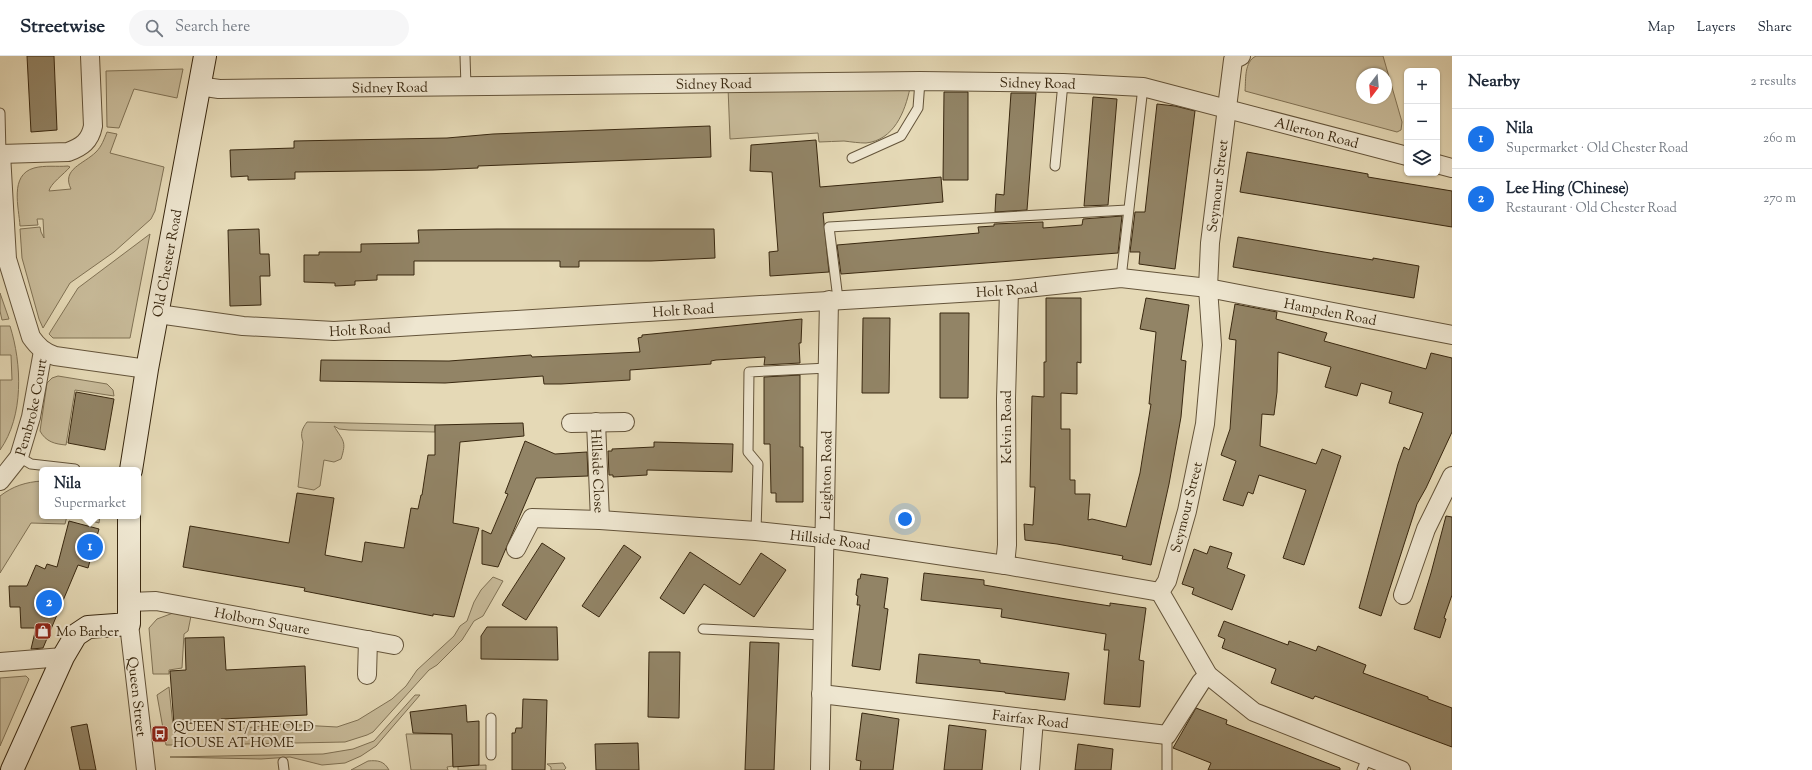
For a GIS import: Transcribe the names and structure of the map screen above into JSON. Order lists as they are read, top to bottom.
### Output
{
  "streets": {
    "main road": ["Old Chester Road"],
    "street": [
      "Sidney Road",
      "Allerton Road",
      "Seymour Street",
      "Holt Road",
      "Hampden Road",
      "Pembroke Court",
      "Kelvin Road",
      "Hillside Close",
      "Leighton Road",
      "Hillside Road",
      "Holborn Square",
      "Queen Street",
      "Fairfax Road"
    ]
  },
  "crossings": [
    ["Sidney Road", "Allerton Road"],
    ["Sidney Road", "Seymour Street"],
    ["Sidney Road", "Old Chester Road"],
    ["Allerton Road", "Seymour Street"],
    ["Seymour Street", "Holt Road"],
    ["Seymour Street", "Hampden Road"],
    ["Seymour Street", "Hillside Road"],
    ["Old Chester Road", "Holt Road"],
    ["Old Chester Road", "Pembroke Court"],
    ["Holt Road", "Hampden Road"],
    ["Holt Road", "Kelvin Road"],
    ["Holt Road", "Leighton Road"],
    ["Kelvin Road", "Hillside Road"],
    ["Hillside Close", "Hillside Road"],
    ["Leighton Road", "Hillside Road"],
    ["Leighton Road", "Fairfax Road"]
  ],
  "places": {
    "shop": ["Mo Barber"],
    "bus stop": ["QUEEN ST/THE OLD HOUSE AT HOME"]
  },
  "north": "bottom",
  "page": {
    "header": "Streetwise",
    "search": "Search here",
    "nav": ["Map", "Layers", "Share"],
    "heading": ["Nearby", "2 results"],
    "map_buttons": ["+", "−"],
    "list": [
      {
        "mark": "1",
        "name": "Nila",
        "note": "Supermarket · Old Chester Road",
        "value": "260 m"
      },
      {
        "mark": "2",
        "name": "Lee Hing (Chinese)",
        "note": "Restaurant · Old Chester Road",
        "value": "270 m"
      }
    ],
    "popup": ["Nila", "Supermarket"],
    "pins": ["1", "2"]
  }
}
